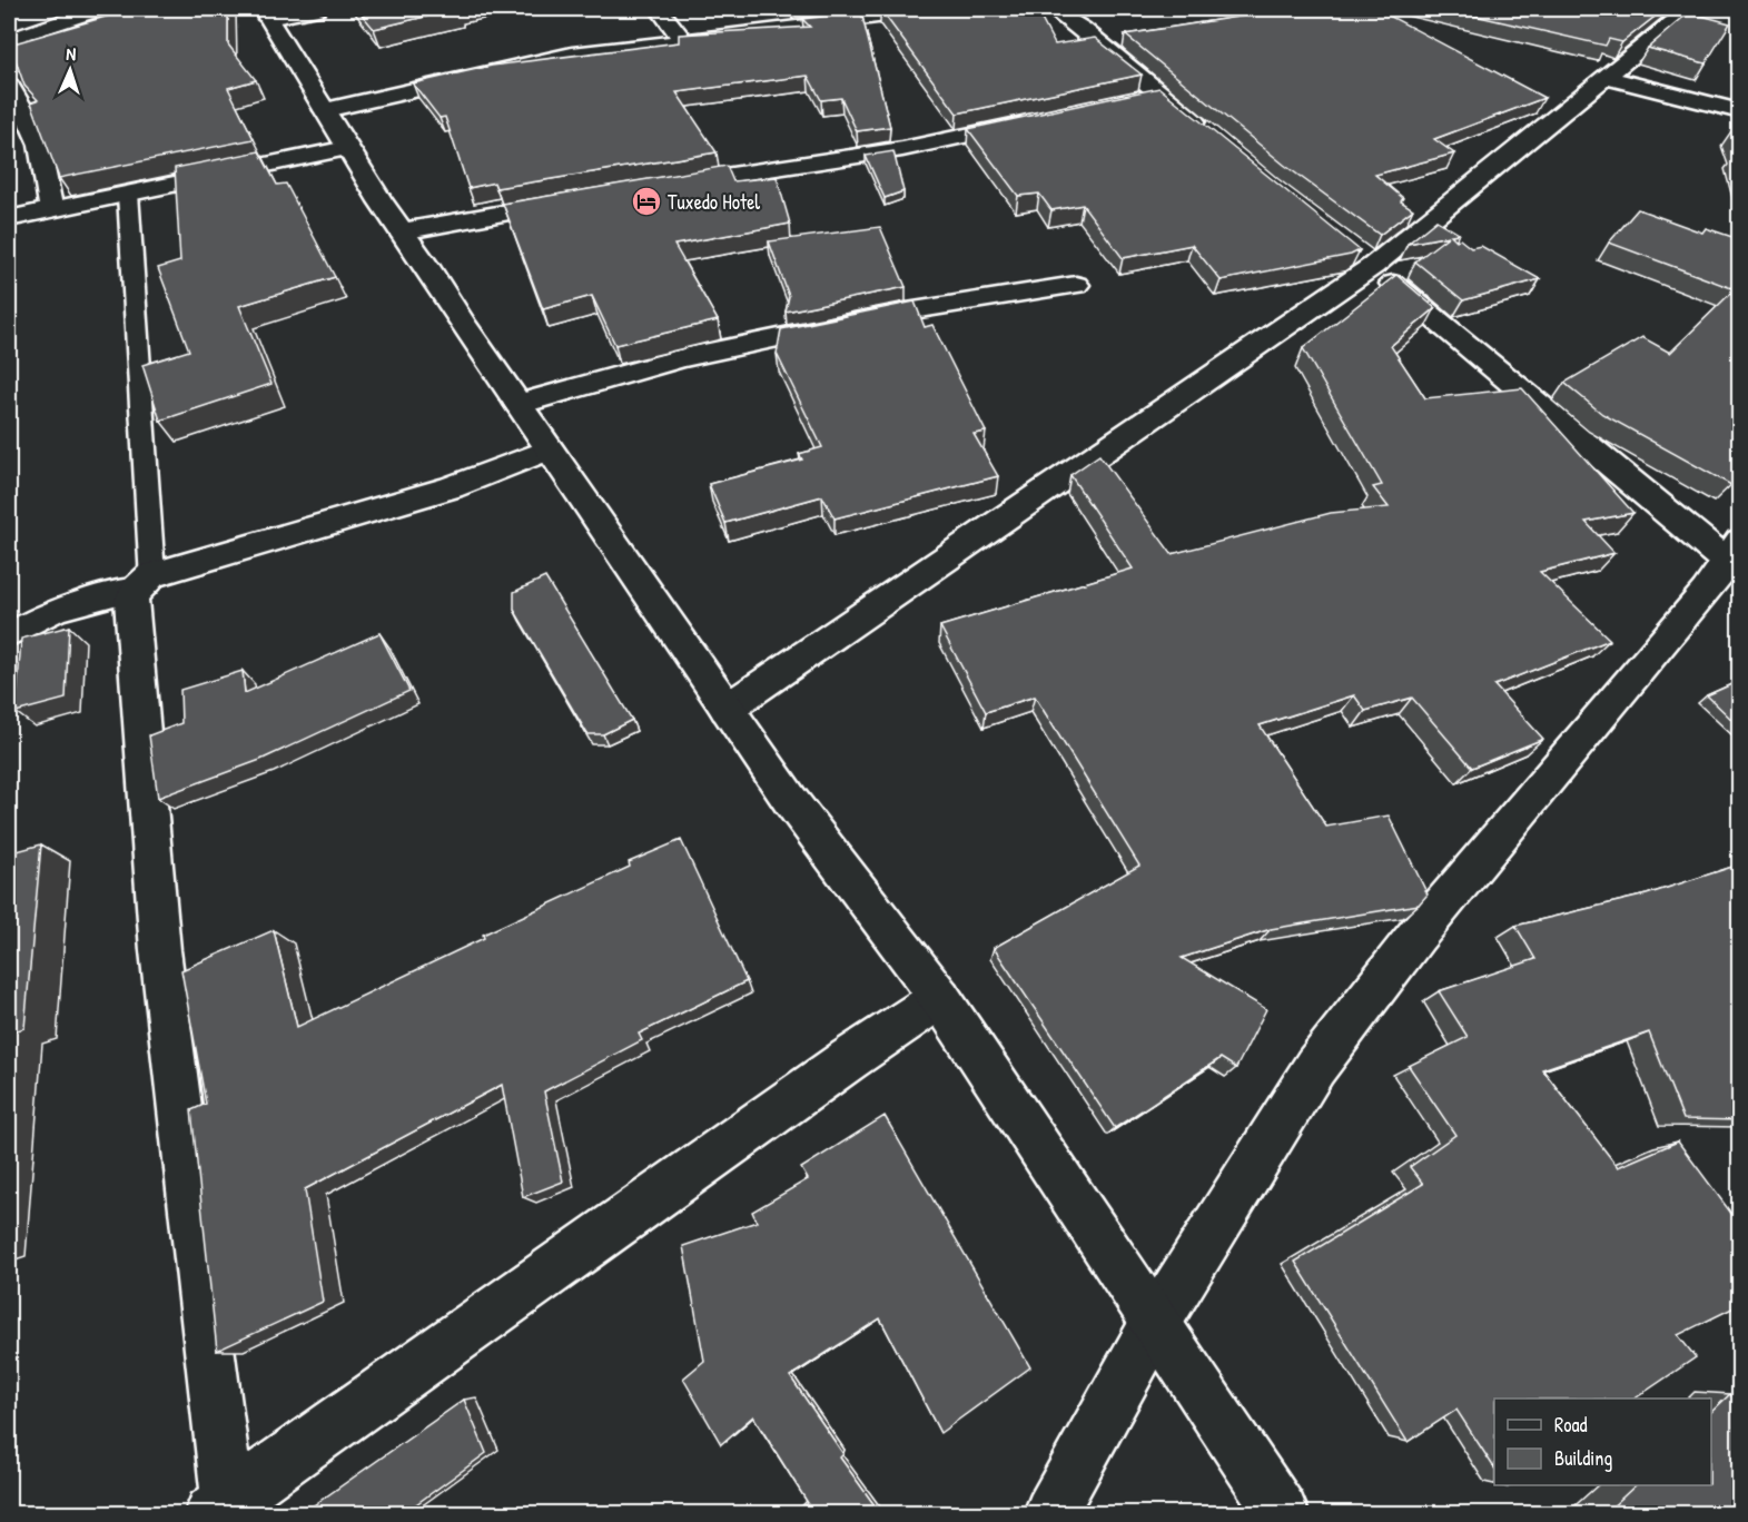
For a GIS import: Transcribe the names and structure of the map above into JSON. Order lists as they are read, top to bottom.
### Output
{
  "places": {
    "hotel": ["Tuxedo Hotel"]
  },
  "legend": ["Road", "Building"],
  "north": "top"
}
